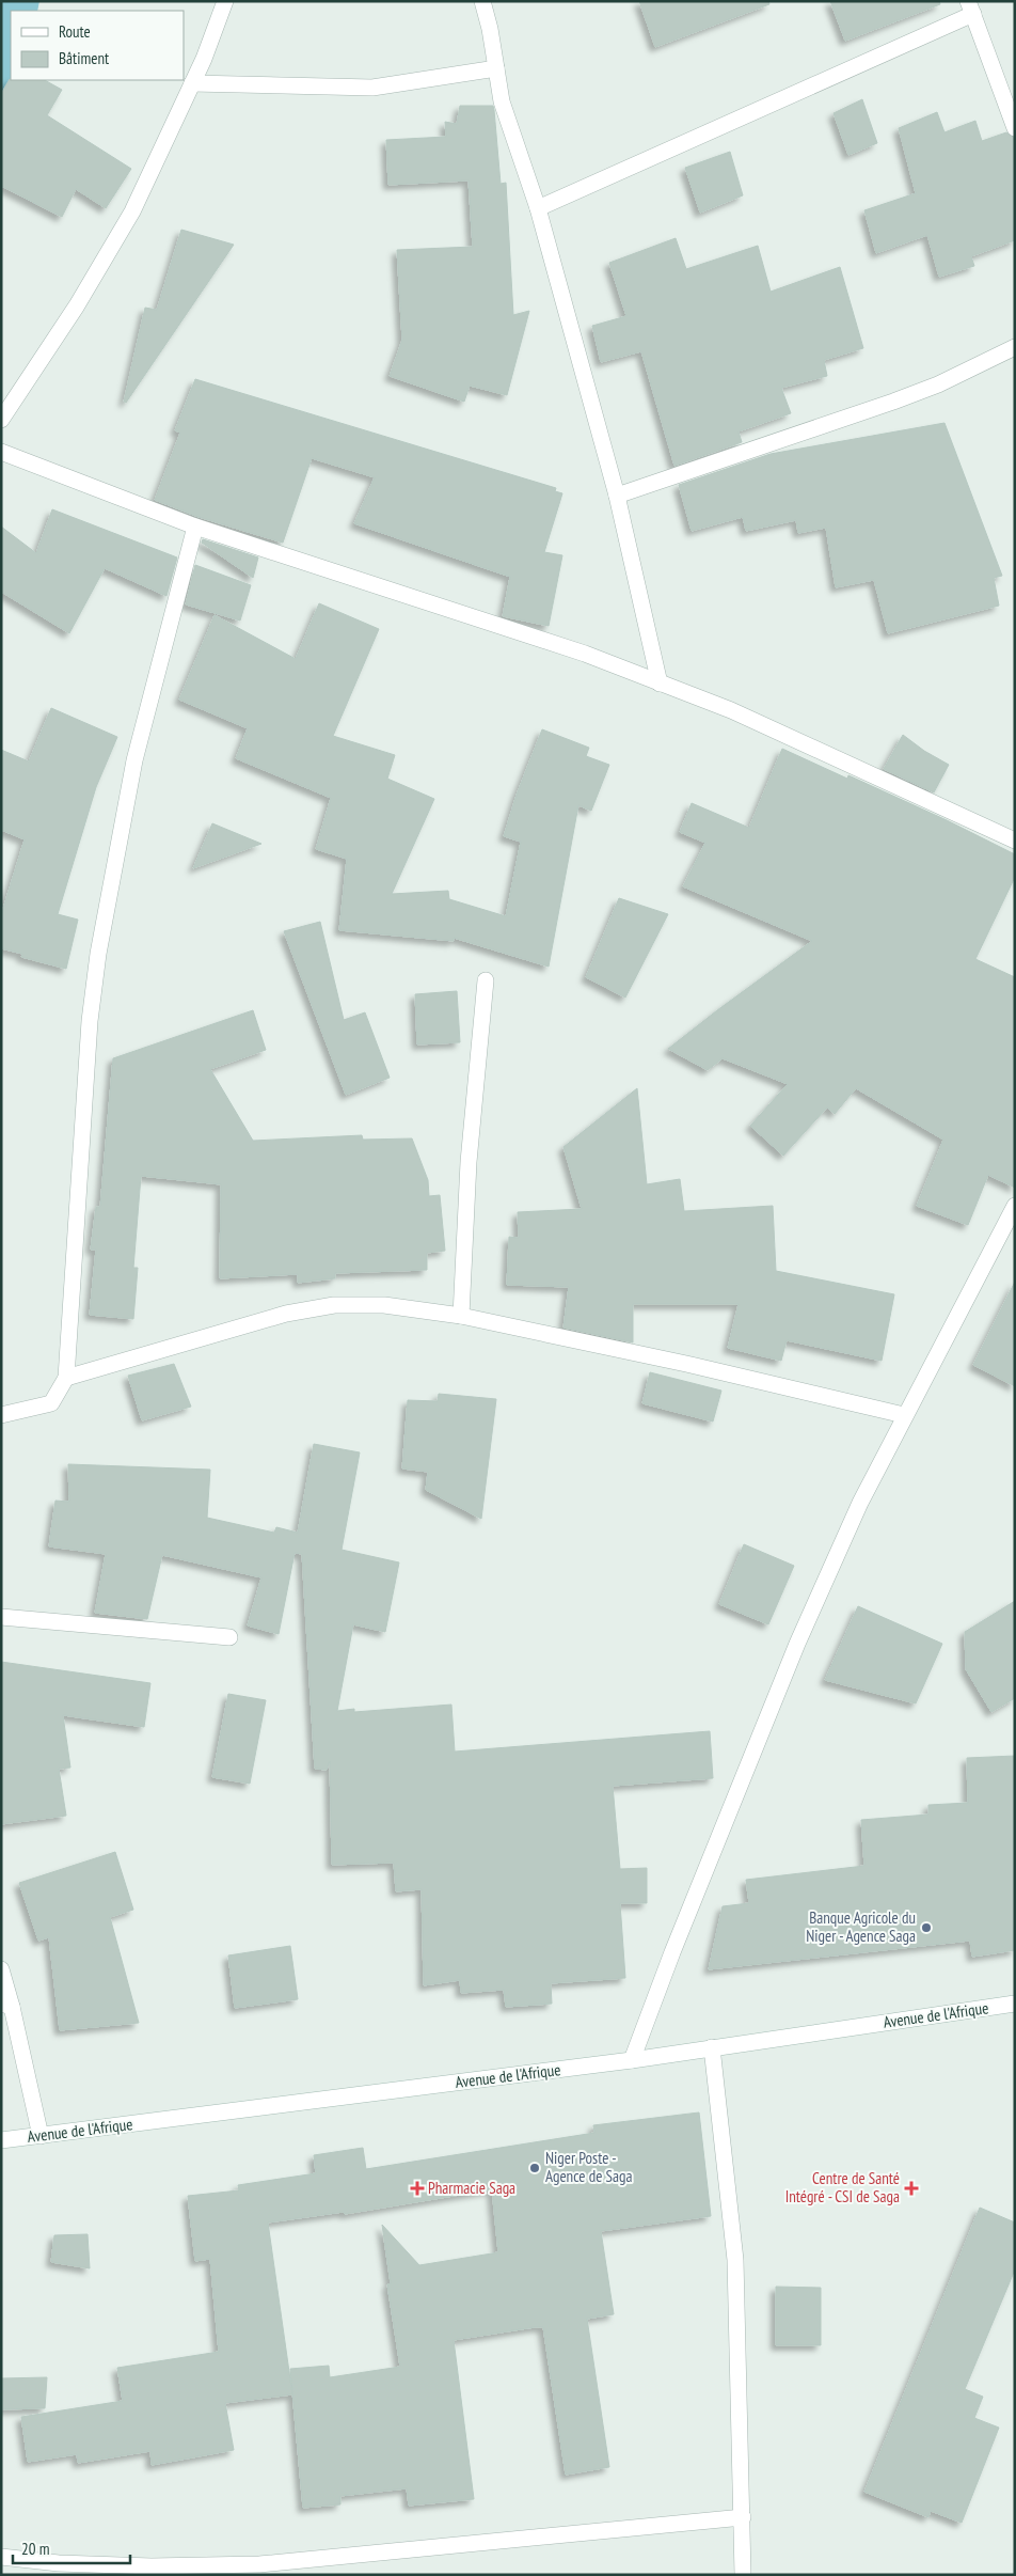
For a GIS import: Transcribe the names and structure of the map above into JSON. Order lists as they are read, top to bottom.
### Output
{
  "streets": {
    "street": ["Avenue de l'Afrique"]
  },
  "places": {
    "other": ["Banque Agricole du Niger - Agence Saga", "Niger Poste - Agence de Saga"],
    "health": ["Pharmacie Saga", "Centre de Santé Intégré - CSI de Saga"]
  },
  "legend": ["Route", "Bâtiment"],
  "scale_bar": "20 m"
}
